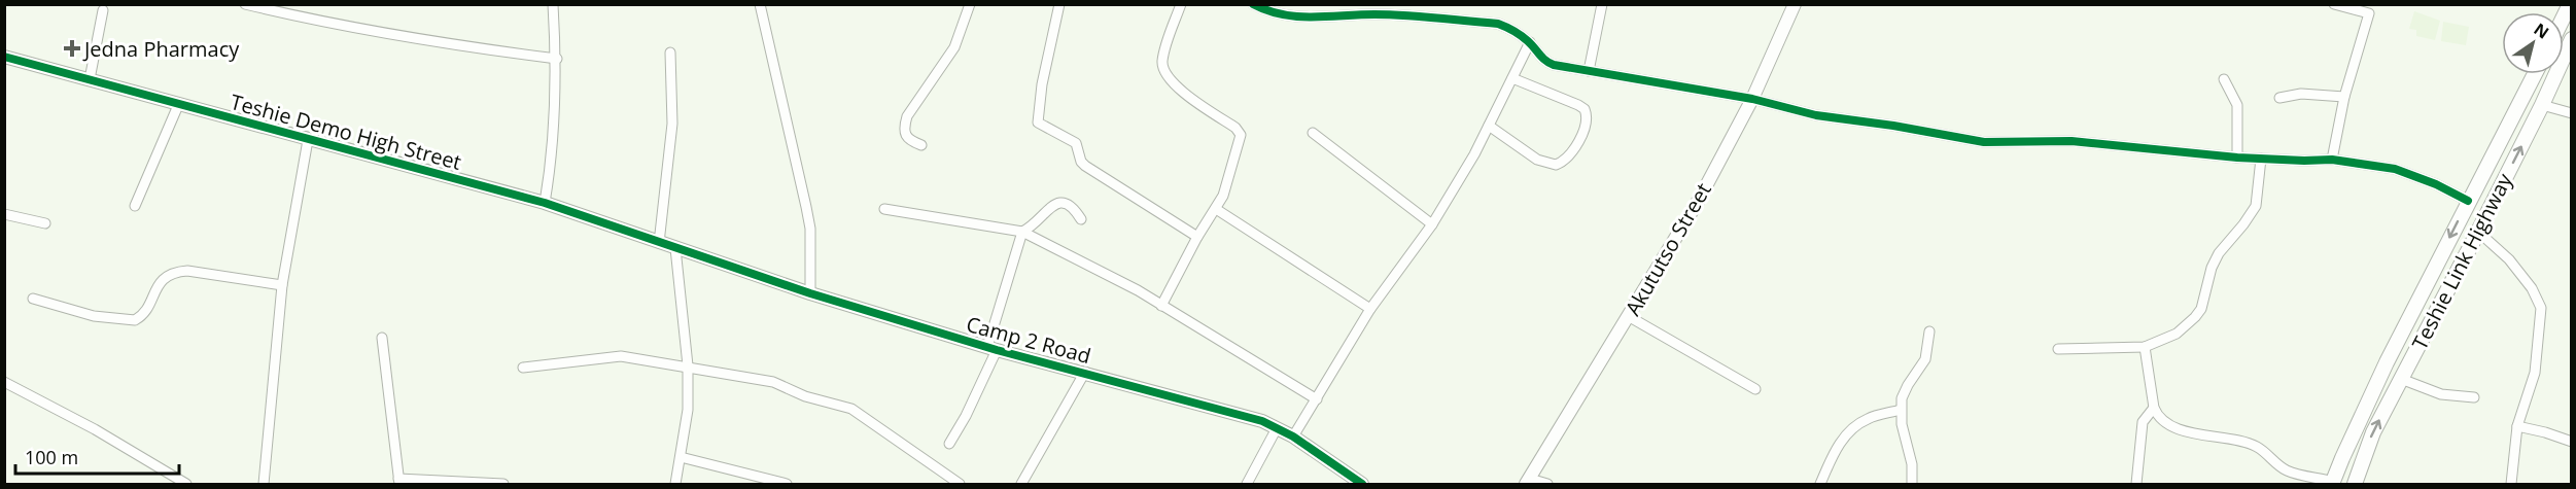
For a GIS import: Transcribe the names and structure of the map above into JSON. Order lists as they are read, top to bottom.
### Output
{
  "streets": {
    "main road": ["Teshie Link Highway"],
    "street": ["Teshie Demo High Street", "Akututso Street", "Camp 2 Road"]
  },
  "crossings": [
    ["Teshie Demo High Street", "Camp 2 Road"]
  ],
  "places": {
    "health": ["Jedna Pharmacy"]
  },
  "scale_bar": "100 m",
  "north": "top right"
}
